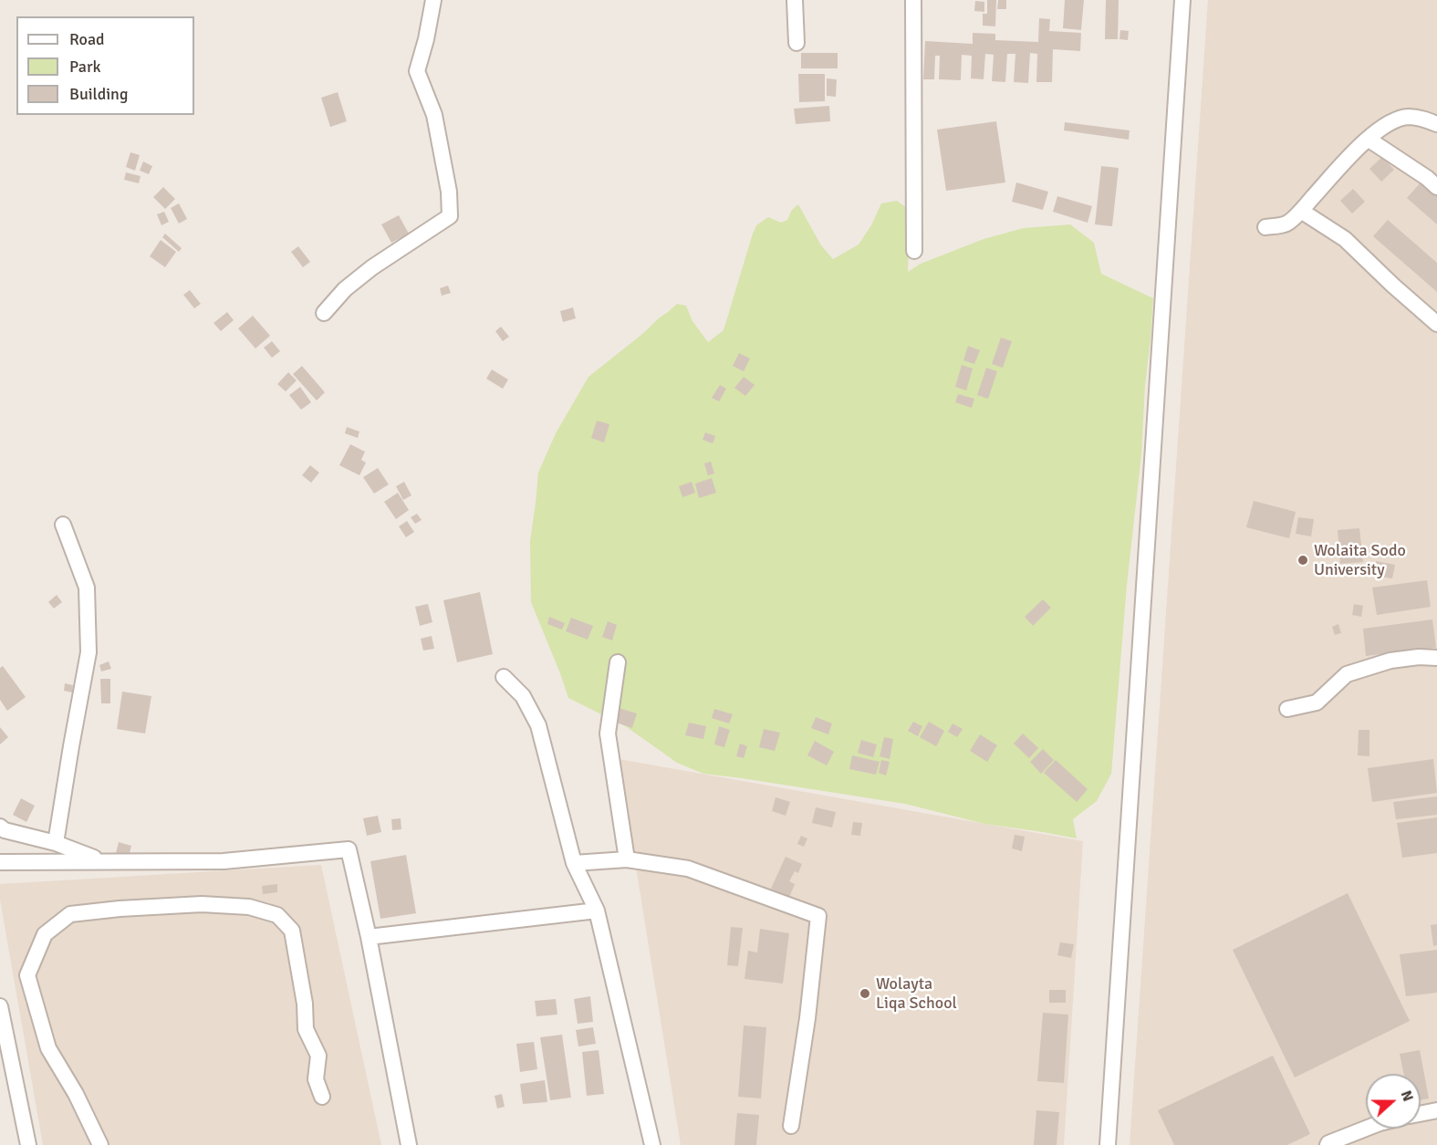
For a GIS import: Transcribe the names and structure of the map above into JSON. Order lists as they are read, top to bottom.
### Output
{
  "places": ["Wolaita Sodo University", "Wolayta Liqa School"],
  "legend": ["Road", "Park", "Building"],
  "north": "right"
}
